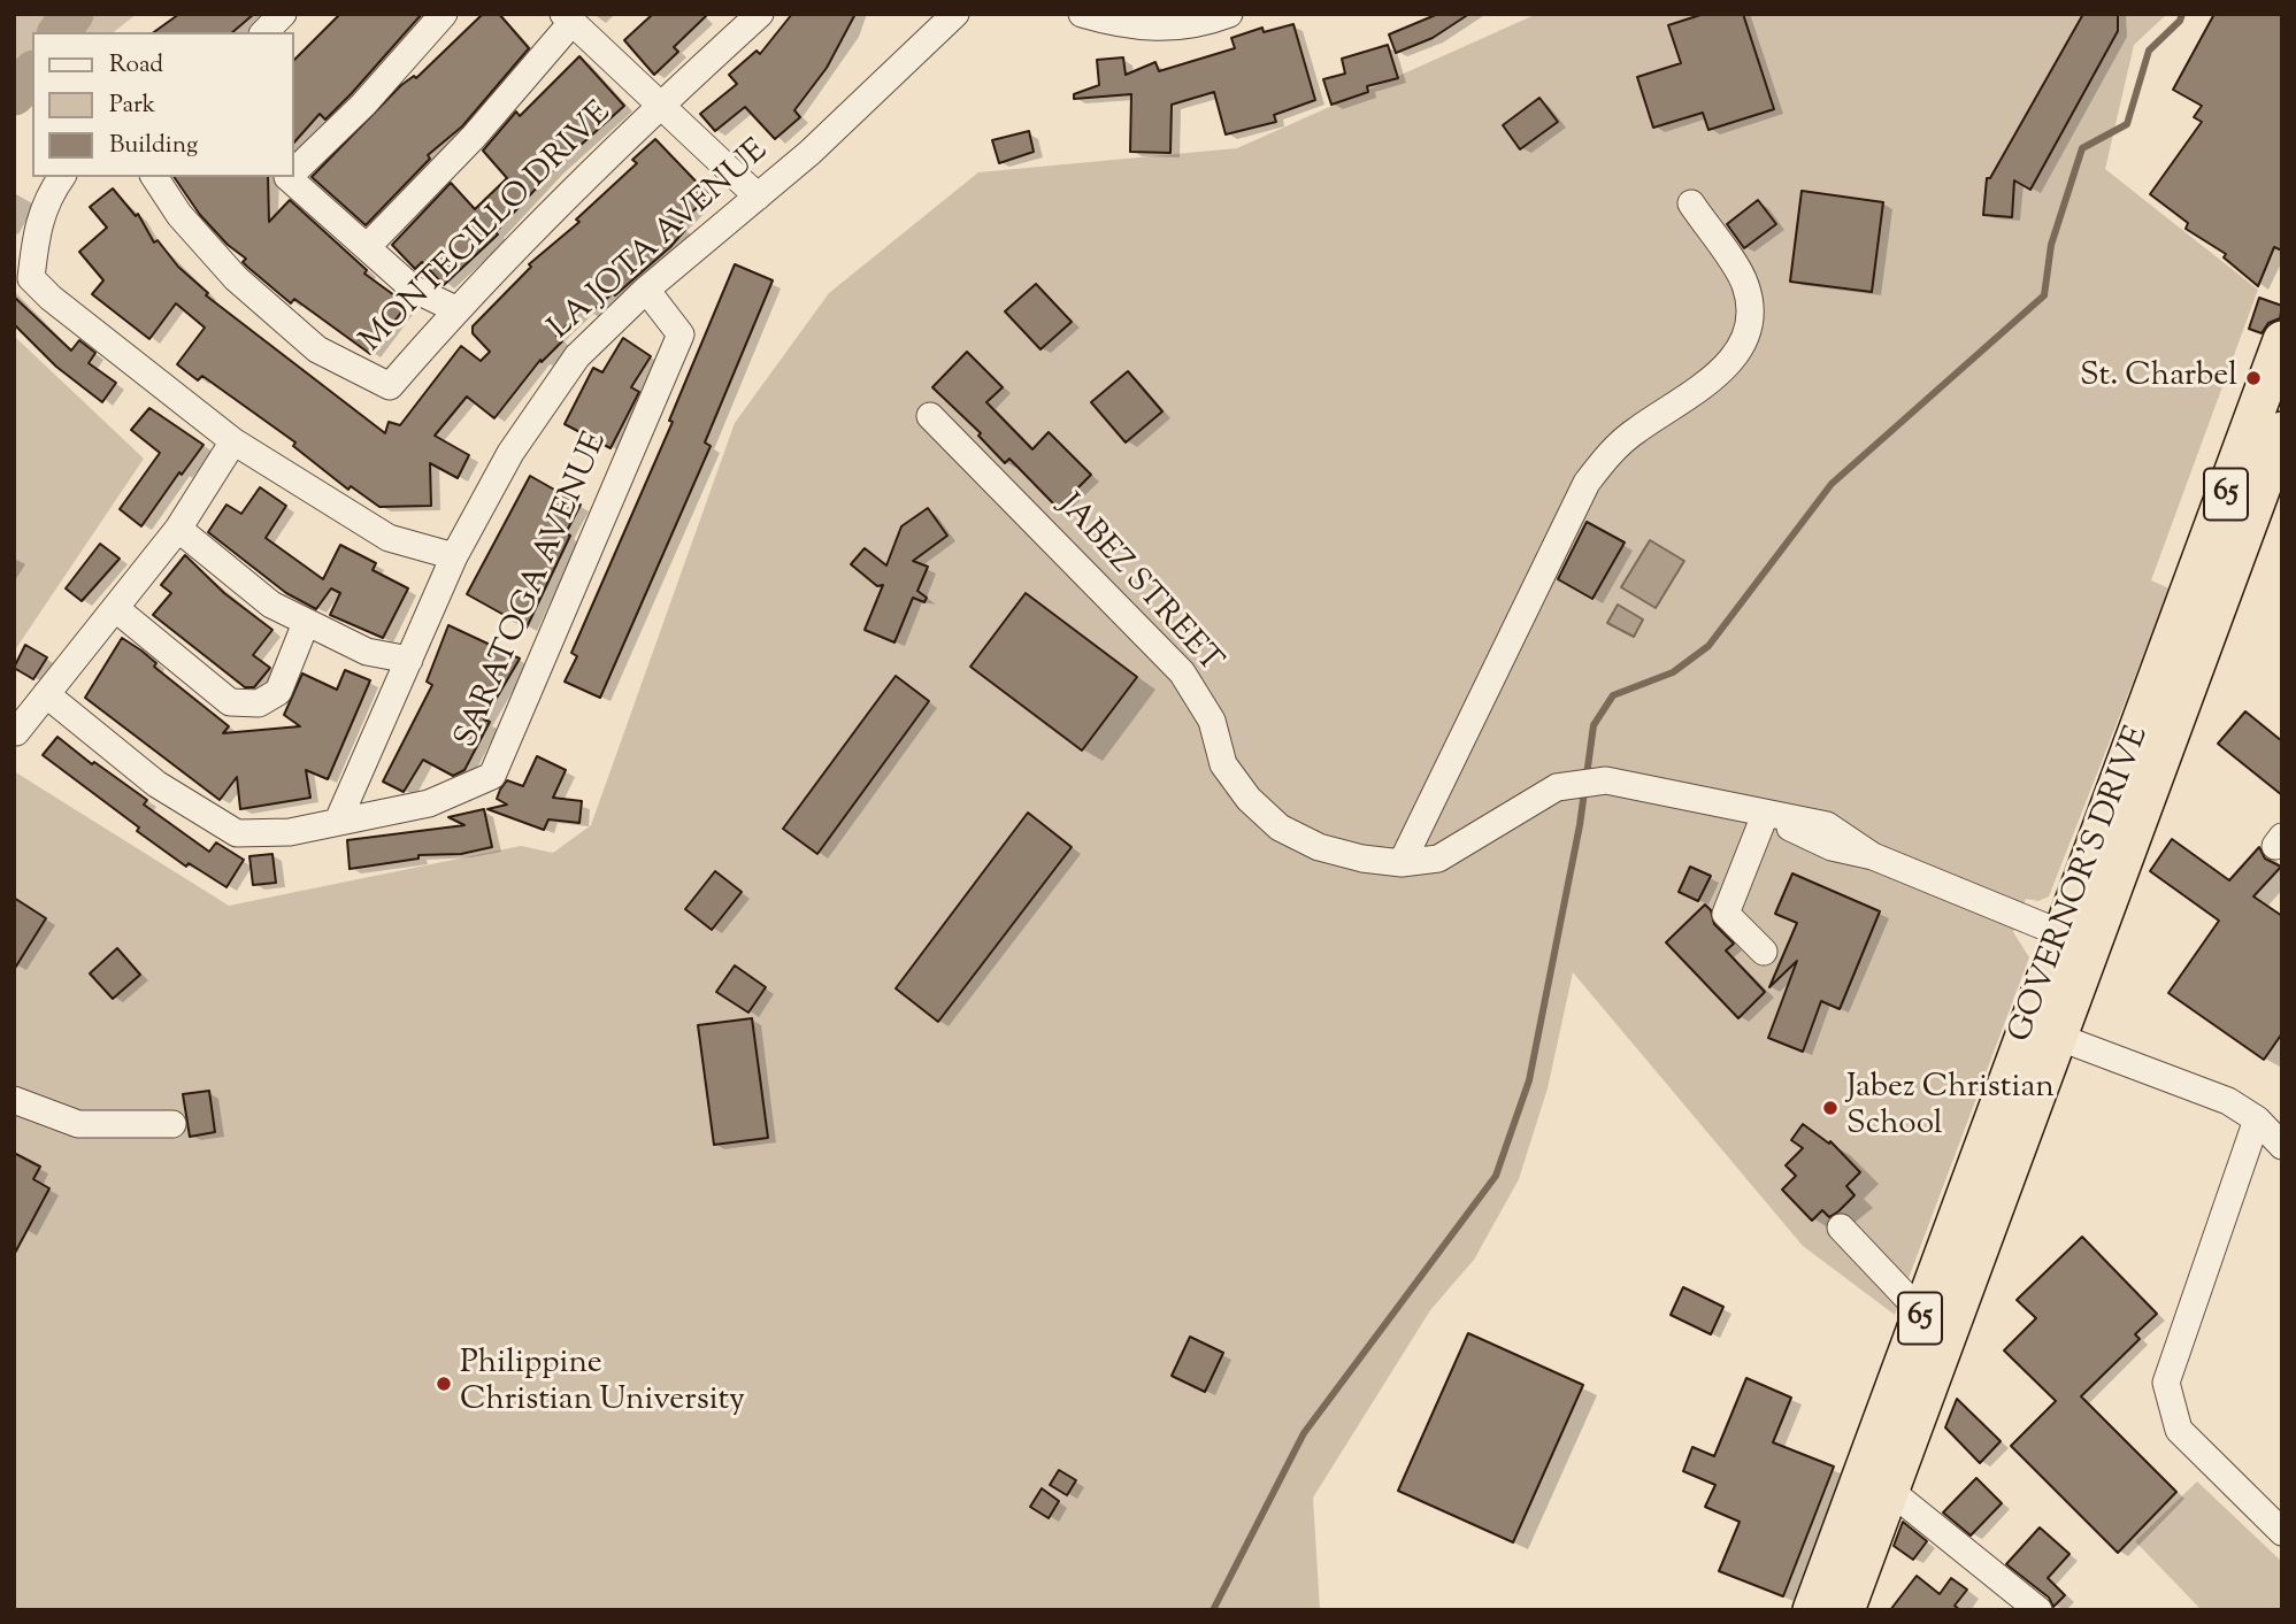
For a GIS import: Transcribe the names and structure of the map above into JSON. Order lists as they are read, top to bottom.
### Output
{
  "streets": {
    "highway": ["65", "GOVERNOR'S DRIVE"],
    "street": [
      "MONTECILLO DRIVE",
      "LA JOTA AVENUE",
      "JABEZ STREET",
      "SARATOGA AVENUE"
    ]
  },
  "crossings": [
    ["LA JOTA AVENUE", "SARATOGA AVENUE"],
    ["JABEZ STREET", "GOVERNOR'S DRIVE"]
  ],
  "places": ["St. Charbel", "Jabez Christian School", "Philippine Christian University"],
  "legend": ["Road", "Park", "Building"]
}
